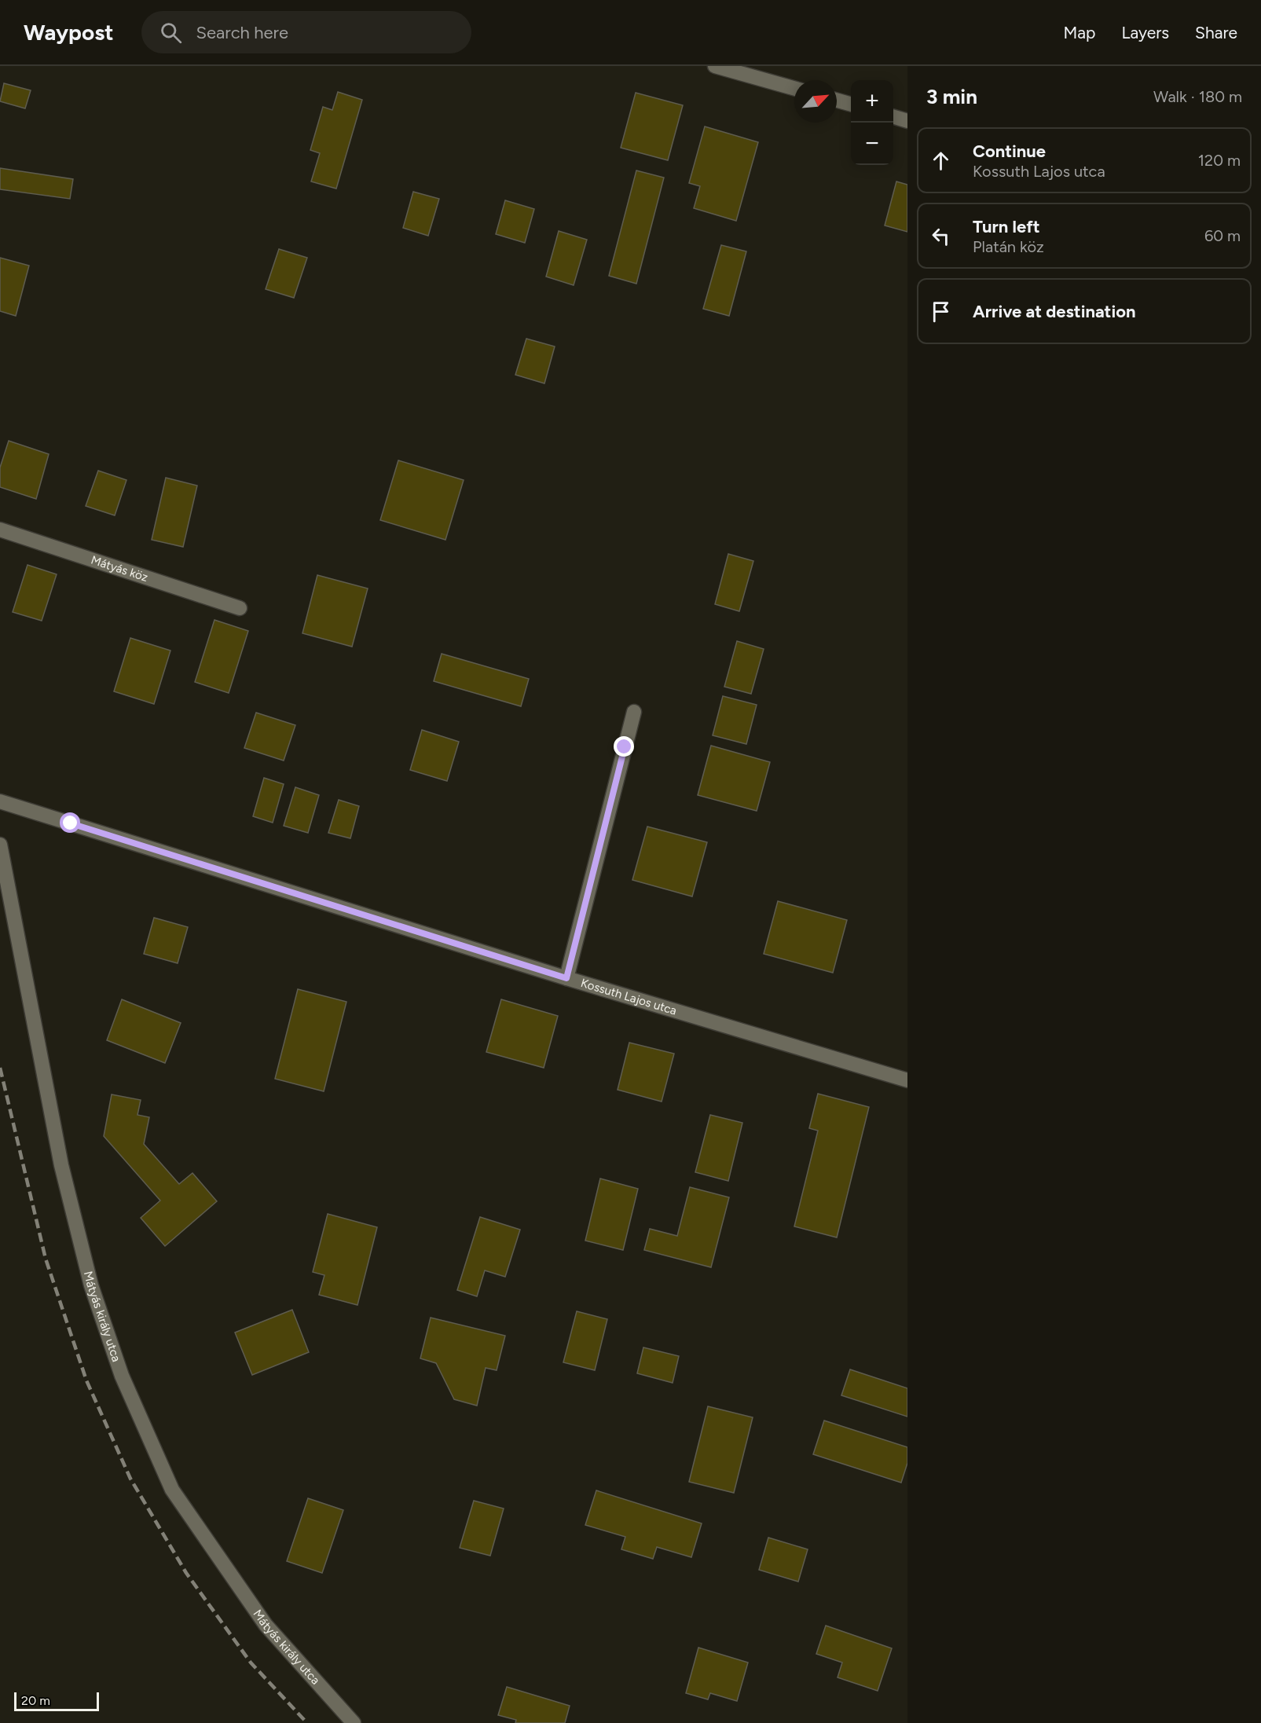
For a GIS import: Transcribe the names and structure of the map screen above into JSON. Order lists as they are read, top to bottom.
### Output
{
  "streets": {
    "street": ["Mátyás köz", "Kossuth Lajos utca", "Mátyás király utca"]
  },
  "scale_bar": "20 m",
  "north": "top right",
  "page": {
    "header": "Waypost",
    "search": "Search here",
    "nav": ["Map", "Layers", "Share"],
    "heading": ["3 min", "Walk · 180 m"],
    "map_buttons": ["+", "−"],
    "list": [
      ["Continue", "Kossuth Lajos utca", "120 m"],
      ["Turn left", "Platán köz", "60 m"],
      "Arrive at destination"
    ],
    "scale": "20 m"
  }
}
